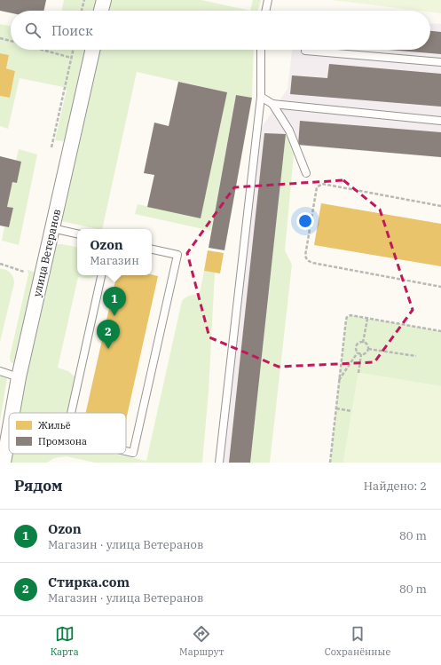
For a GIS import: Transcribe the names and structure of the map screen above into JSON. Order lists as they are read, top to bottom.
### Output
{
  "streets": {
    "street": ["улица Ветеранов"]
  },
  "legend": ["Жильё", "Промзона"],
  "page": {
    "search": "Поиск",
    "popup": ["Ozon", "Магазин"],
    "pins": ["1", "2"],
    "heading": ["Рядом", "Найдено: 2"],
    "list": [
      {
        "mark": "1",
        "name": "Ozon",
        "note": "Магазин · улица Ветеранов",
        "value": "80 m"
      },
      {
        "mark": "2",
        "name": "Стирка.com",
        "note": "Магазин · улица Ветеранов",
        "value": "80 m"
      }
    ],
    "nav": ["Карта", "Маршрут", "Сохранённые"]
  }
}
